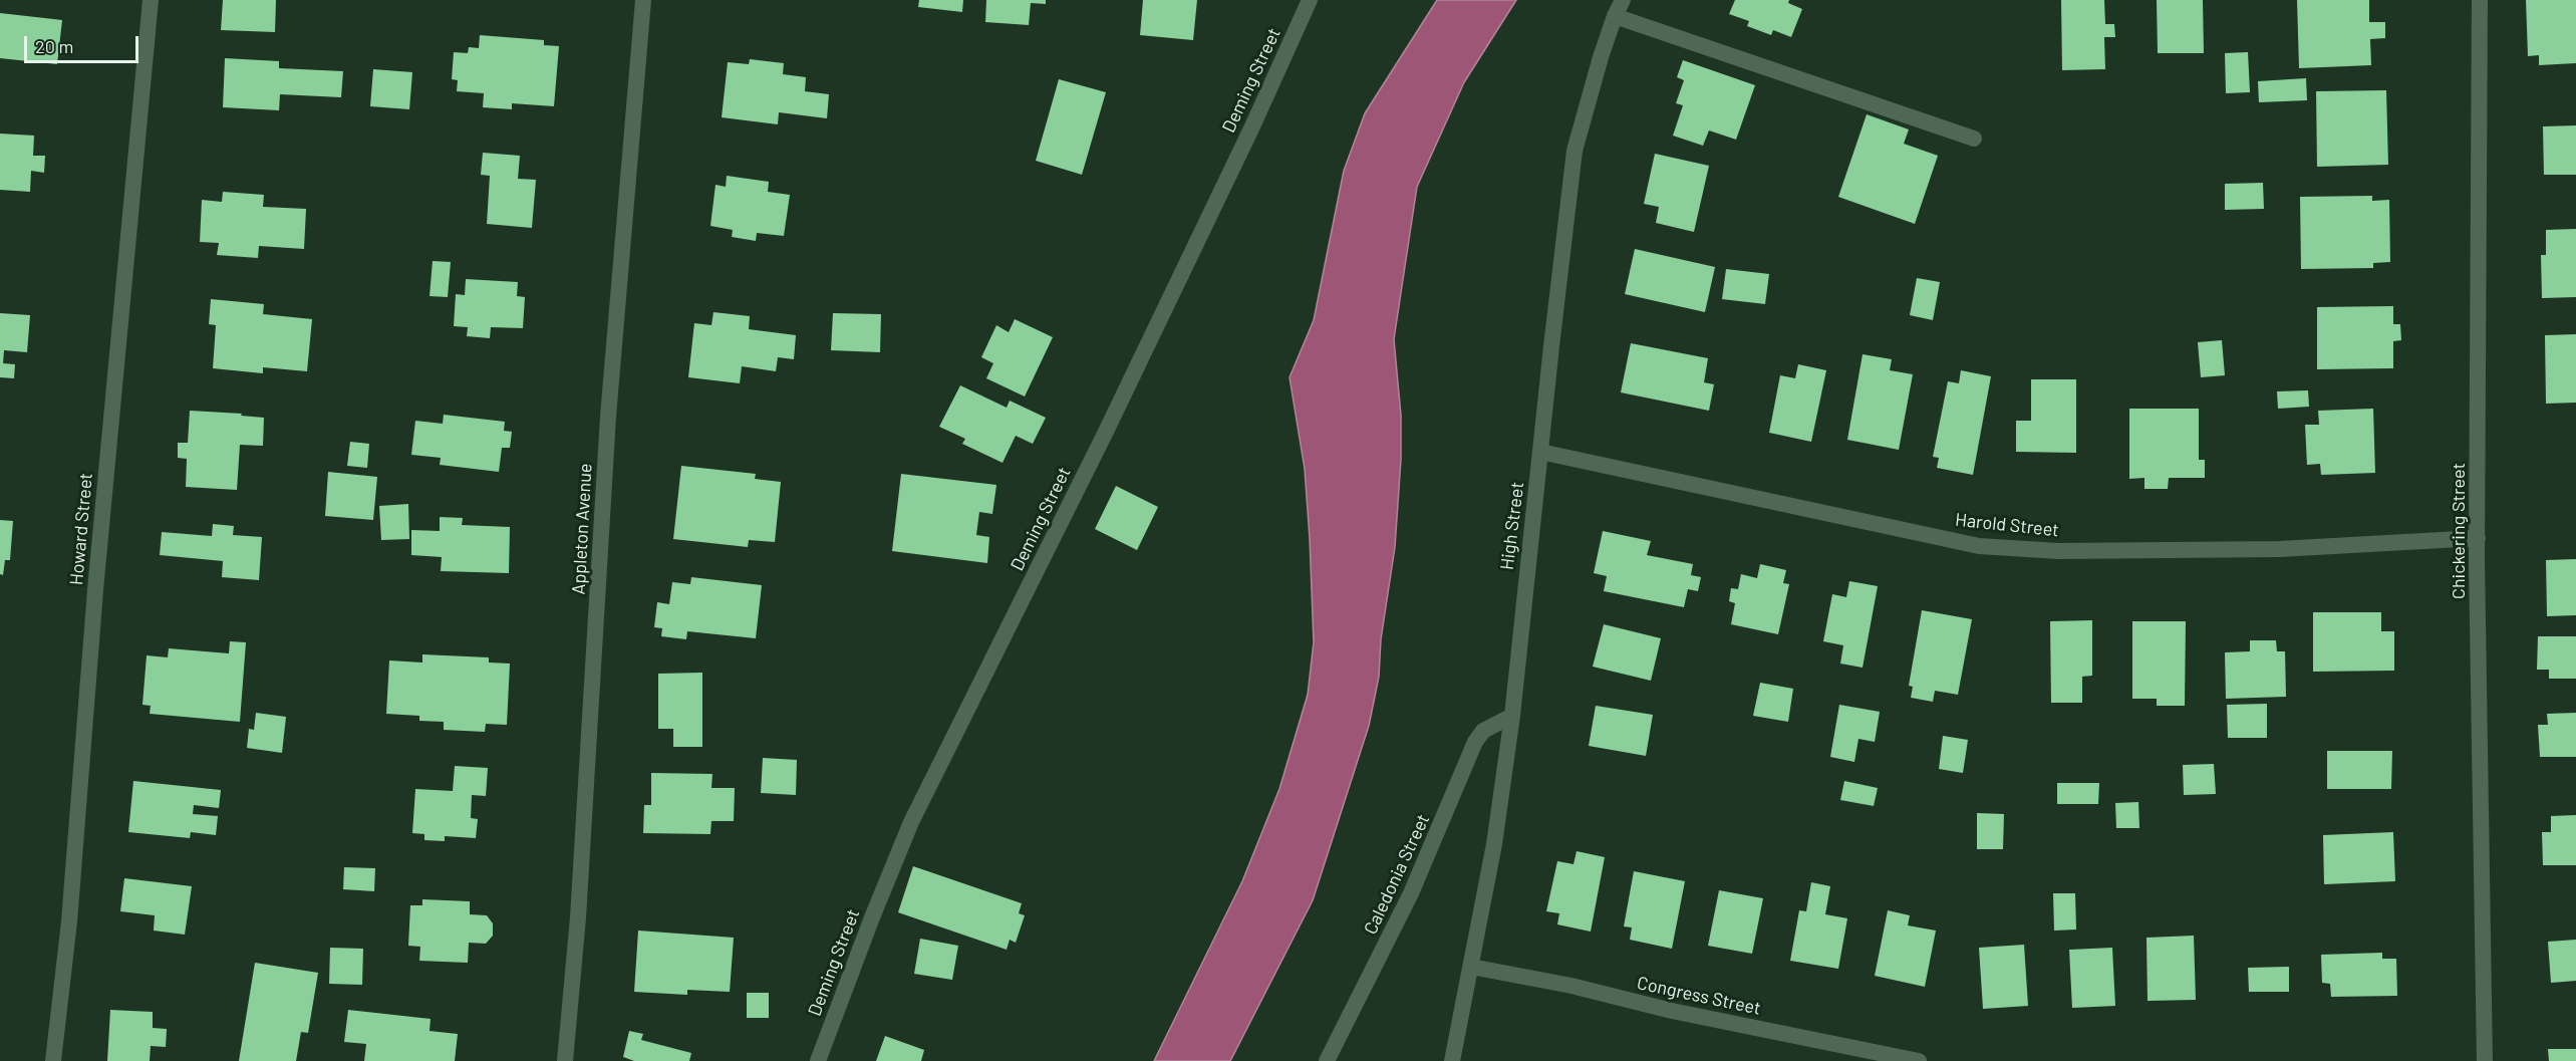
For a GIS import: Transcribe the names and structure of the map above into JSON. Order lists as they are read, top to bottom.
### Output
{
  "streets": {
    "street": [
      "Deming Street",
      "Harold Street",
      "High Street",
      "Howard Street",
      "Appleton Avenue",
      "Chickering Street",
      "Caledonia Street",
      "Congress Street"
    ]
  },
  "crossings": [
    ["Harold Street", "High Street"],
    ["Harold Street", "Chickering Street"],
    ["High Street", "Caledonia Street"],
    ["High Street", "Congress Street"]
  ],
  "scale_bar": "20 m"
}
